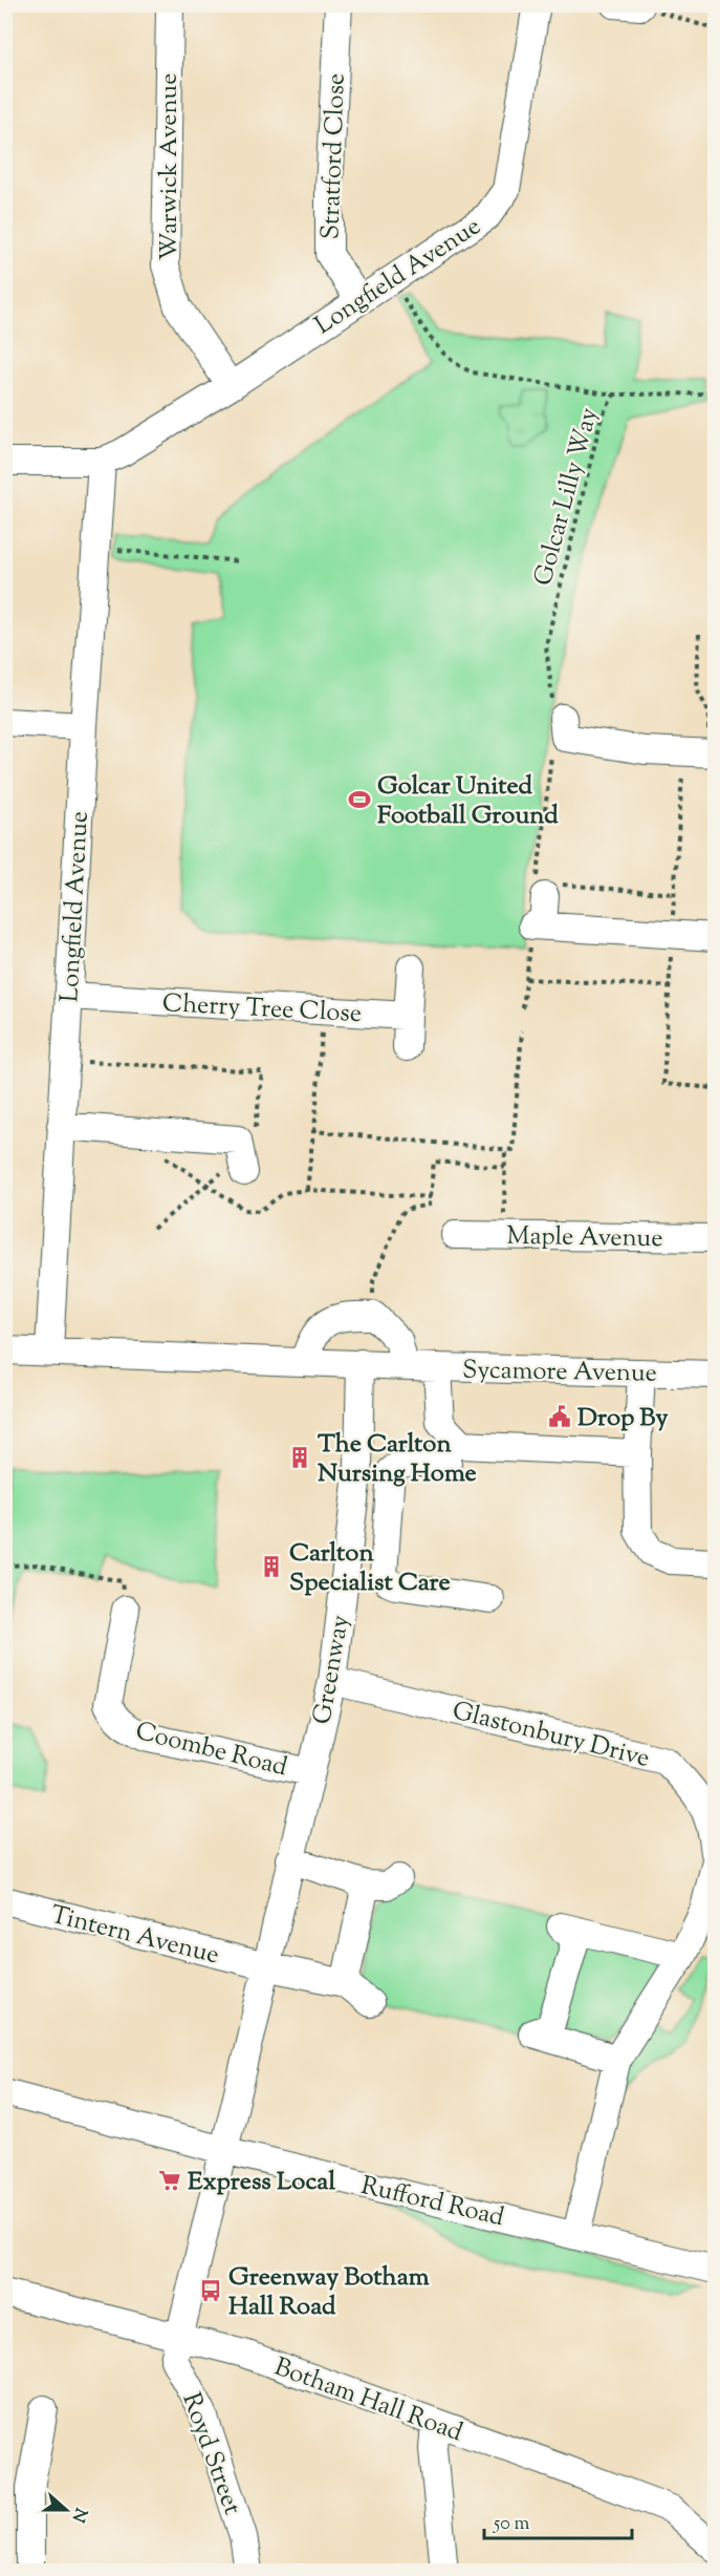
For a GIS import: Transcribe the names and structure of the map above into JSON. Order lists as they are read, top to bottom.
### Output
{
  "streets": {
    "street": [
      "Stratford Close",
      "Warwick Avenue",
      "Longfield Avenue",
      "Cherry Tree Close",
      "Maple Avenue",
      "Sycamore Avenue",
      "Greenway",
      "Glastonbury Drive",
      "Coombe Road",
      "Tintern Avenue",
      "Rufford Road",
      "Botham Hall Road",
      "Royd Street"
    ],
    "path": ["Golcar Lilly Way"]
  },
  "crossings": [
    ["Stratford Close", "Longfield Avenue"],
    ["Warwick Avenue", "Longfield Avenue"],
    ["Longfield Avenue", "Cherry Tree Close"],
    ["Longfield Avenue", "Sycamore Avenue"],
    ["Sycamore Avenue", "Greenway"],
    ["Greenway", "Glastonbury Drive"],
    ["Greenway", "Coombe Road"],
    ["Greenway", "Tintern Avenue"],
    ["Greenway", "Rufford Road"],
    ["Greenway", "Botham Hall Road"],
    ["Greenway", "Royd Street"],
    ["Botham Hall Road", "Royd Street"]
  ],
  "places": {
    "sports": ["Golcar United Football Ground"],
    "public building": ["Drop By"],
    "building": ["The Carlton Nursing Home", "Carlton Specialist Care"],
    "supermarket": ["Express Local"],
    "bus stop": ["Greenway Botham Hall Road"]
  },
  "scale_bar": "50 m",
  "north": "right"
}
